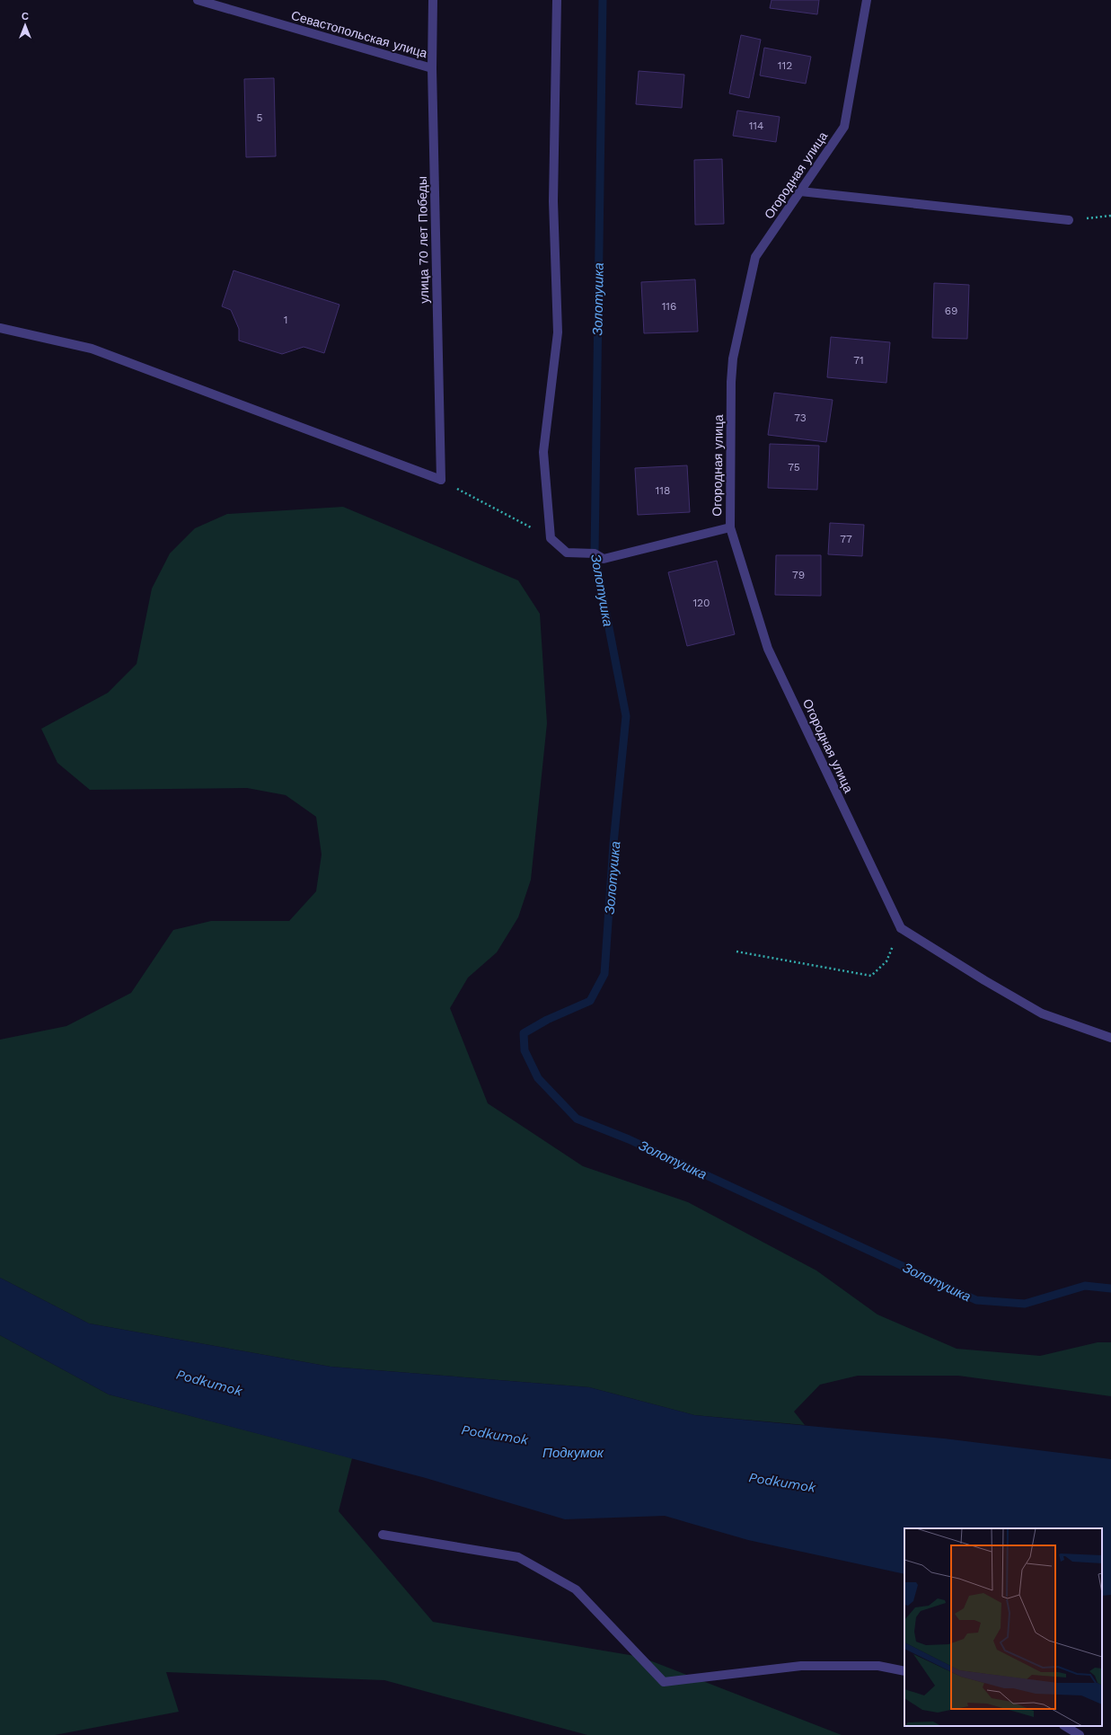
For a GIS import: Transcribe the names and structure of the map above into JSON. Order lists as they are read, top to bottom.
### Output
{
  "streets": {
    "street": ["Севастопольская улица", "Огородная улица", "улица 70 лет Победы"]
  },
  "crossings": [
    ["Севастопольская улица", "улица 70 лет Победы"]
  ],
  "water": ["Золотушка", "Podkumok", "Подкумок"],
  "house_numbers": [
    "112",
    "5",
    "114",
    "116",
    "69",
    "1",
    "71",
    "73",
    "75",
    "118",
    "77",
    "79",
    "120"
  ],
  "north": "top"
}
